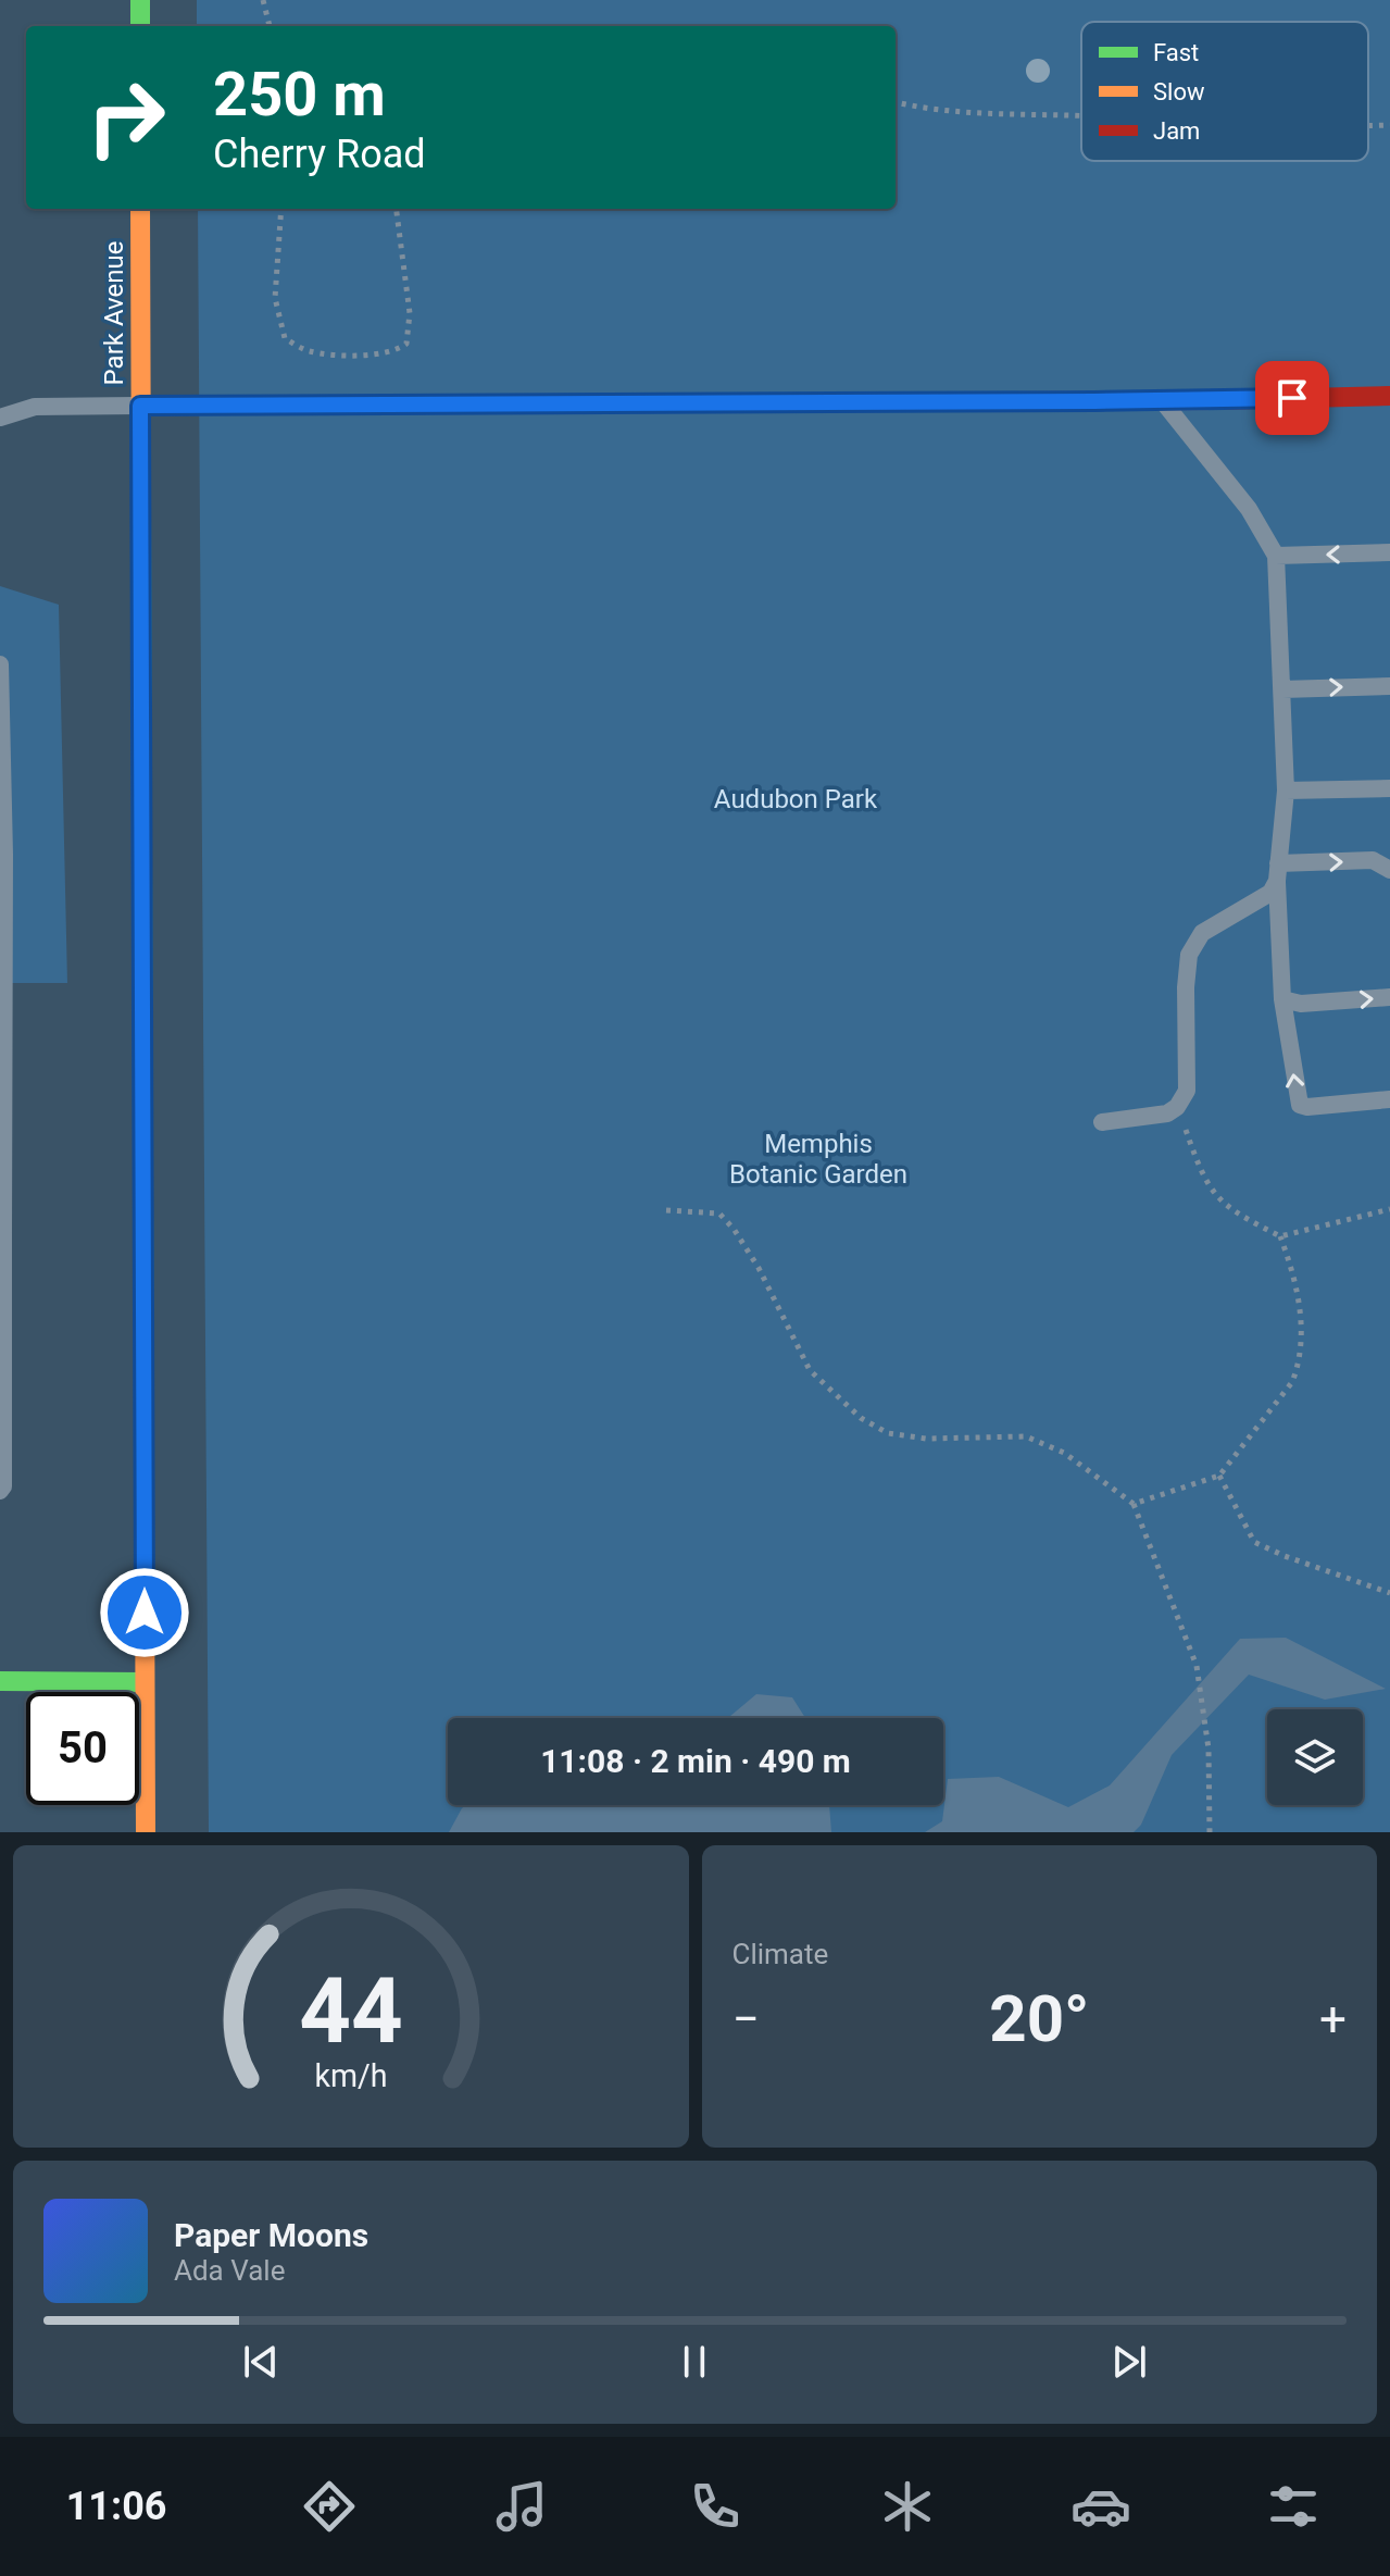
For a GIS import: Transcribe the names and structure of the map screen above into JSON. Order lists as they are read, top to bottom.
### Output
{
  "streets": {
    "main road": ["Park Avenue"]
  },
  "parks": ["Audubon Park", "Memphis Botanic Garden"],
  "legend": ["Fast", "Slow", "Jam"],
  "page": {
    "turn": ["250 m", "Cherry Road"],
    "limit": "50",
    "trip": "11:08 · 2 min · 490 m",
    "tile": "Climate",
    "heat": ["−", "20°", "+"],
    "song": ["Paper Moons", "Ada Vale"],
    "tabs": "11:06",
    "gauge": ["44", "km/h"]
  }
}
